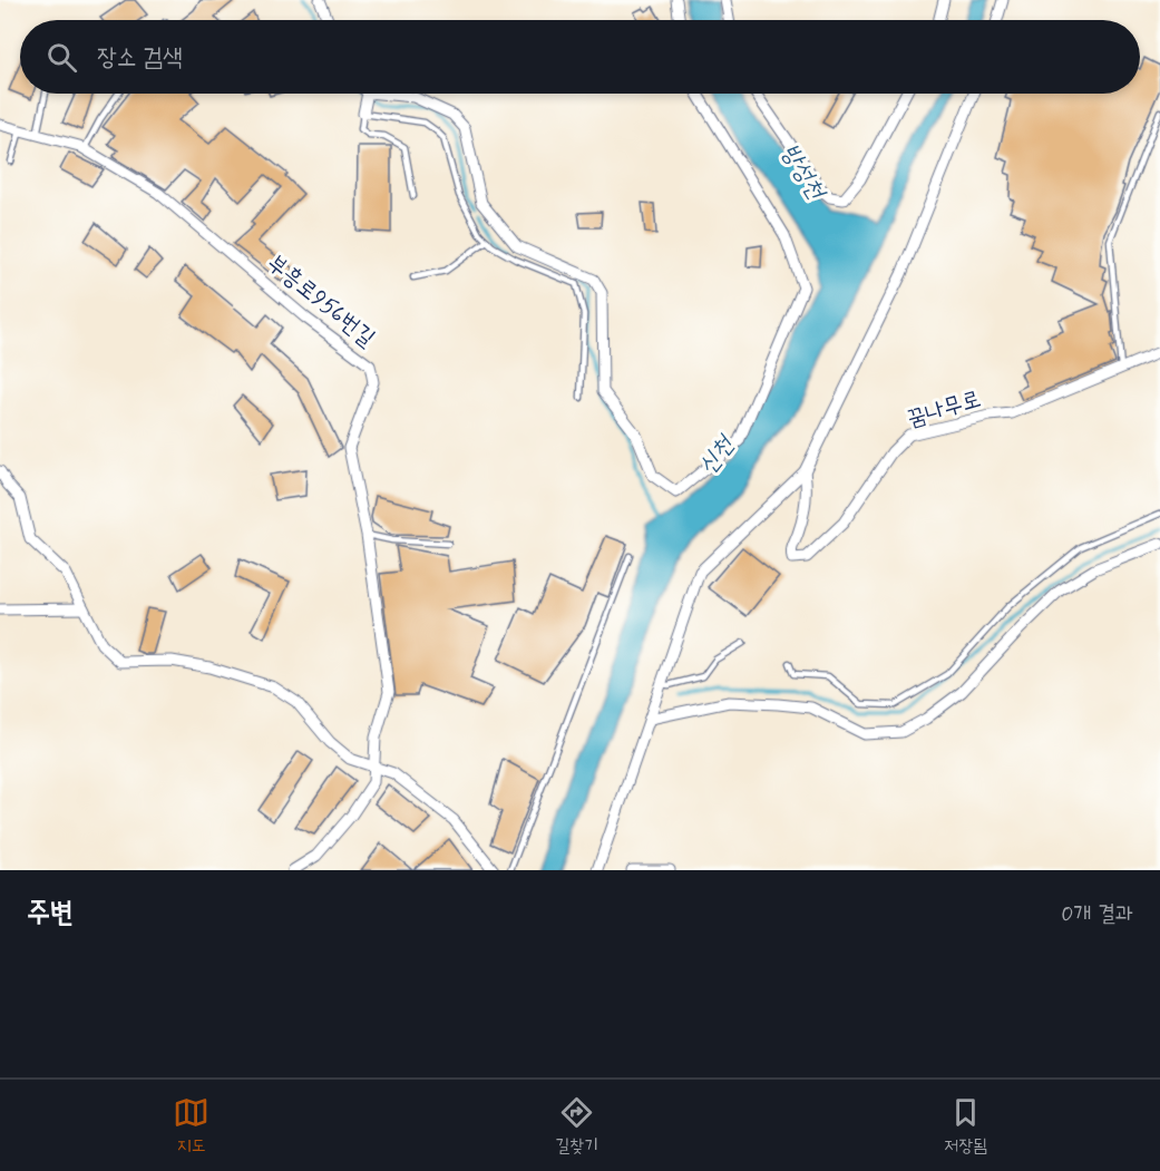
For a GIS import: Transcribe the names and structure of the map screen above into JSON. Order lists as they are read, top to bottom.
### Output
{
  "streets": {
    "street": ["부흥로956번길", "꿈나무로"]
  },
  "water": ["방성천", "신천"],
  "page": {
    "search": "장소 검색",
    "heading": ["주변", "0개 결과"],
    "nav": ["지도", "길찾기", "저장됨"]
  }
}
